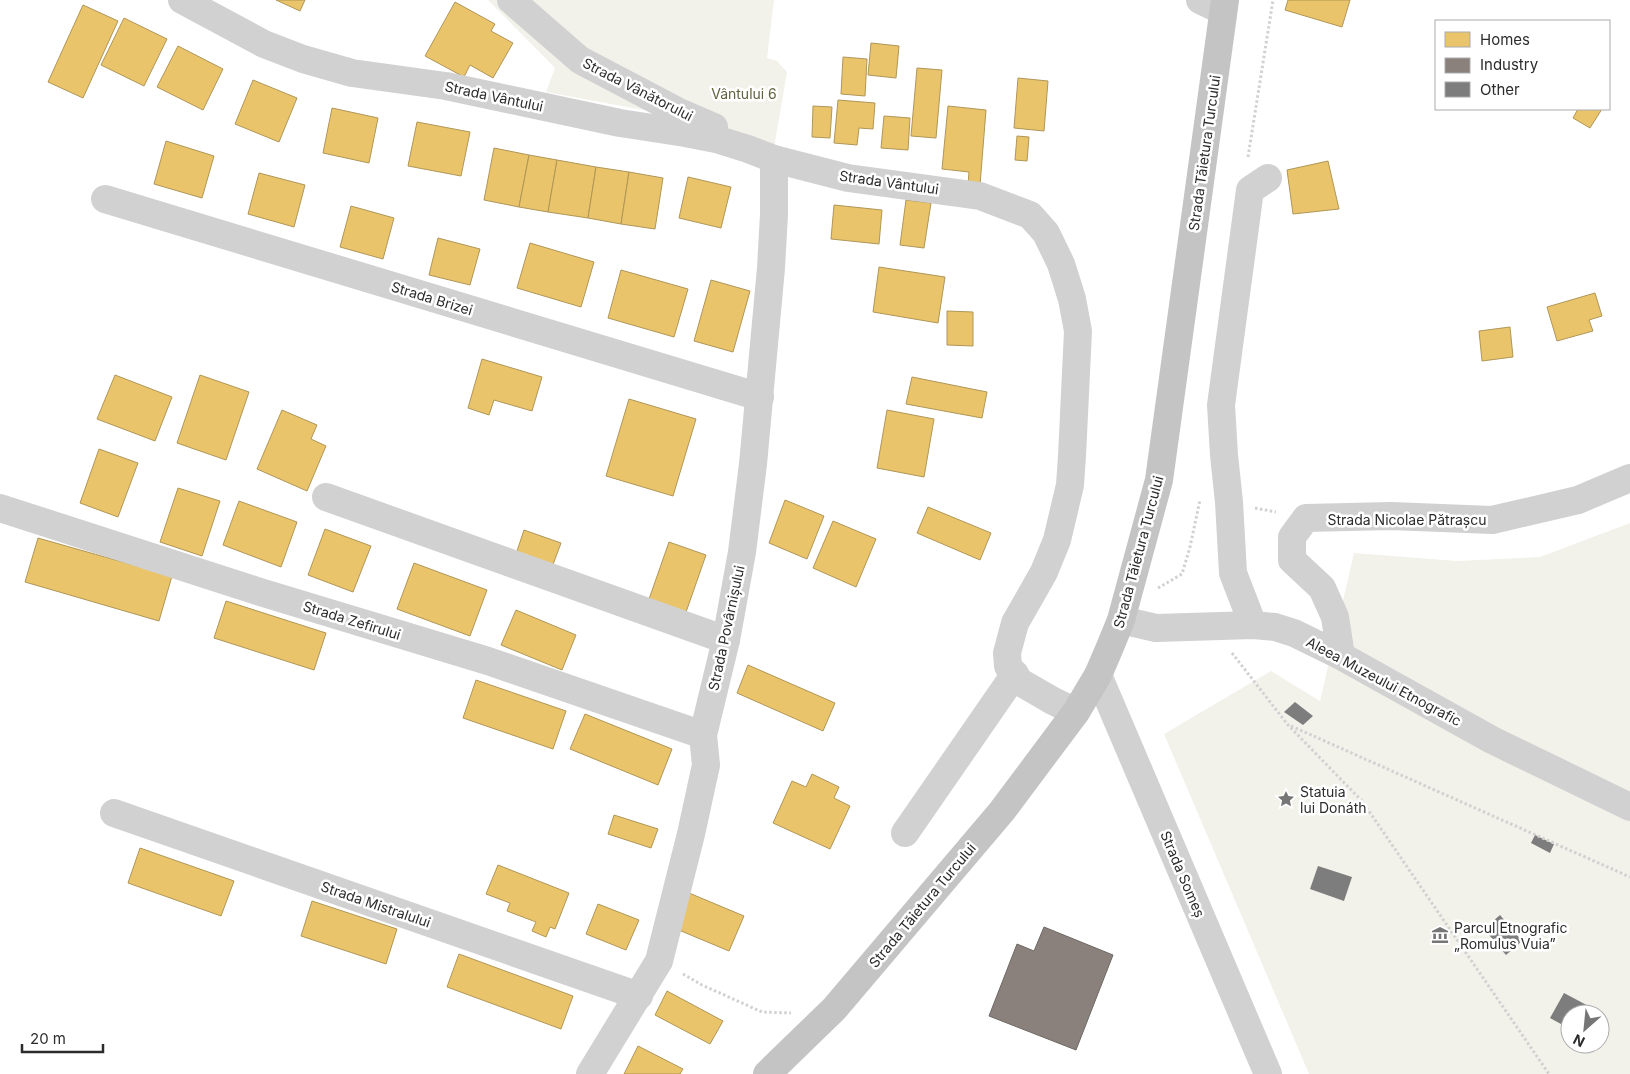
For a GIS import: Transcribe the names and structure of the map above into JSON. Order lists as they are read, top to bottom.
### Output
{
  "streets": {
    "main road": ["Strada Tăietura Turcului"],
    "street": [
      "Strada Vânătorului",
      "Strada Vântului",
      "Strada Brizei",
      "Strada Nicolae Pătrașcu",
      "Strada Zefirului",
      "Strada Povârnișului",
      "Aleea Muzeului Etnografic",
      "Strada Someș",
      "Strada Mistralului"
    ]
  },
  "crossings": [
    ["Strada Vânătorului", "Strada Vântului"],
    ["Strada Vântului", "Strada Povârnișului"],
    ["Strada Tăietura Turcului", "Aleea Muzeului Etnografic"],
    ["Strada Tăietura Turcului", "Strada Someș"],
    ["Strada Brizei", "Strada Povârnișului"],
    ["Strada Zefirului", "Strada Povârnișului"],
    ["Strada Povârnișului", "Strada Mistralului"]
  ],
  "parks": ["Vântului 6"],
  "places": {
    "place": ["Statuia lui Donáth"],
    "museum": ["Parcul Etnografic „Romulus Vuia”"]
  },
  "legend": ["Homes", "Industry", "Other"],
  "scale_bar": "20 m",
  "north": "bottom left"
}
